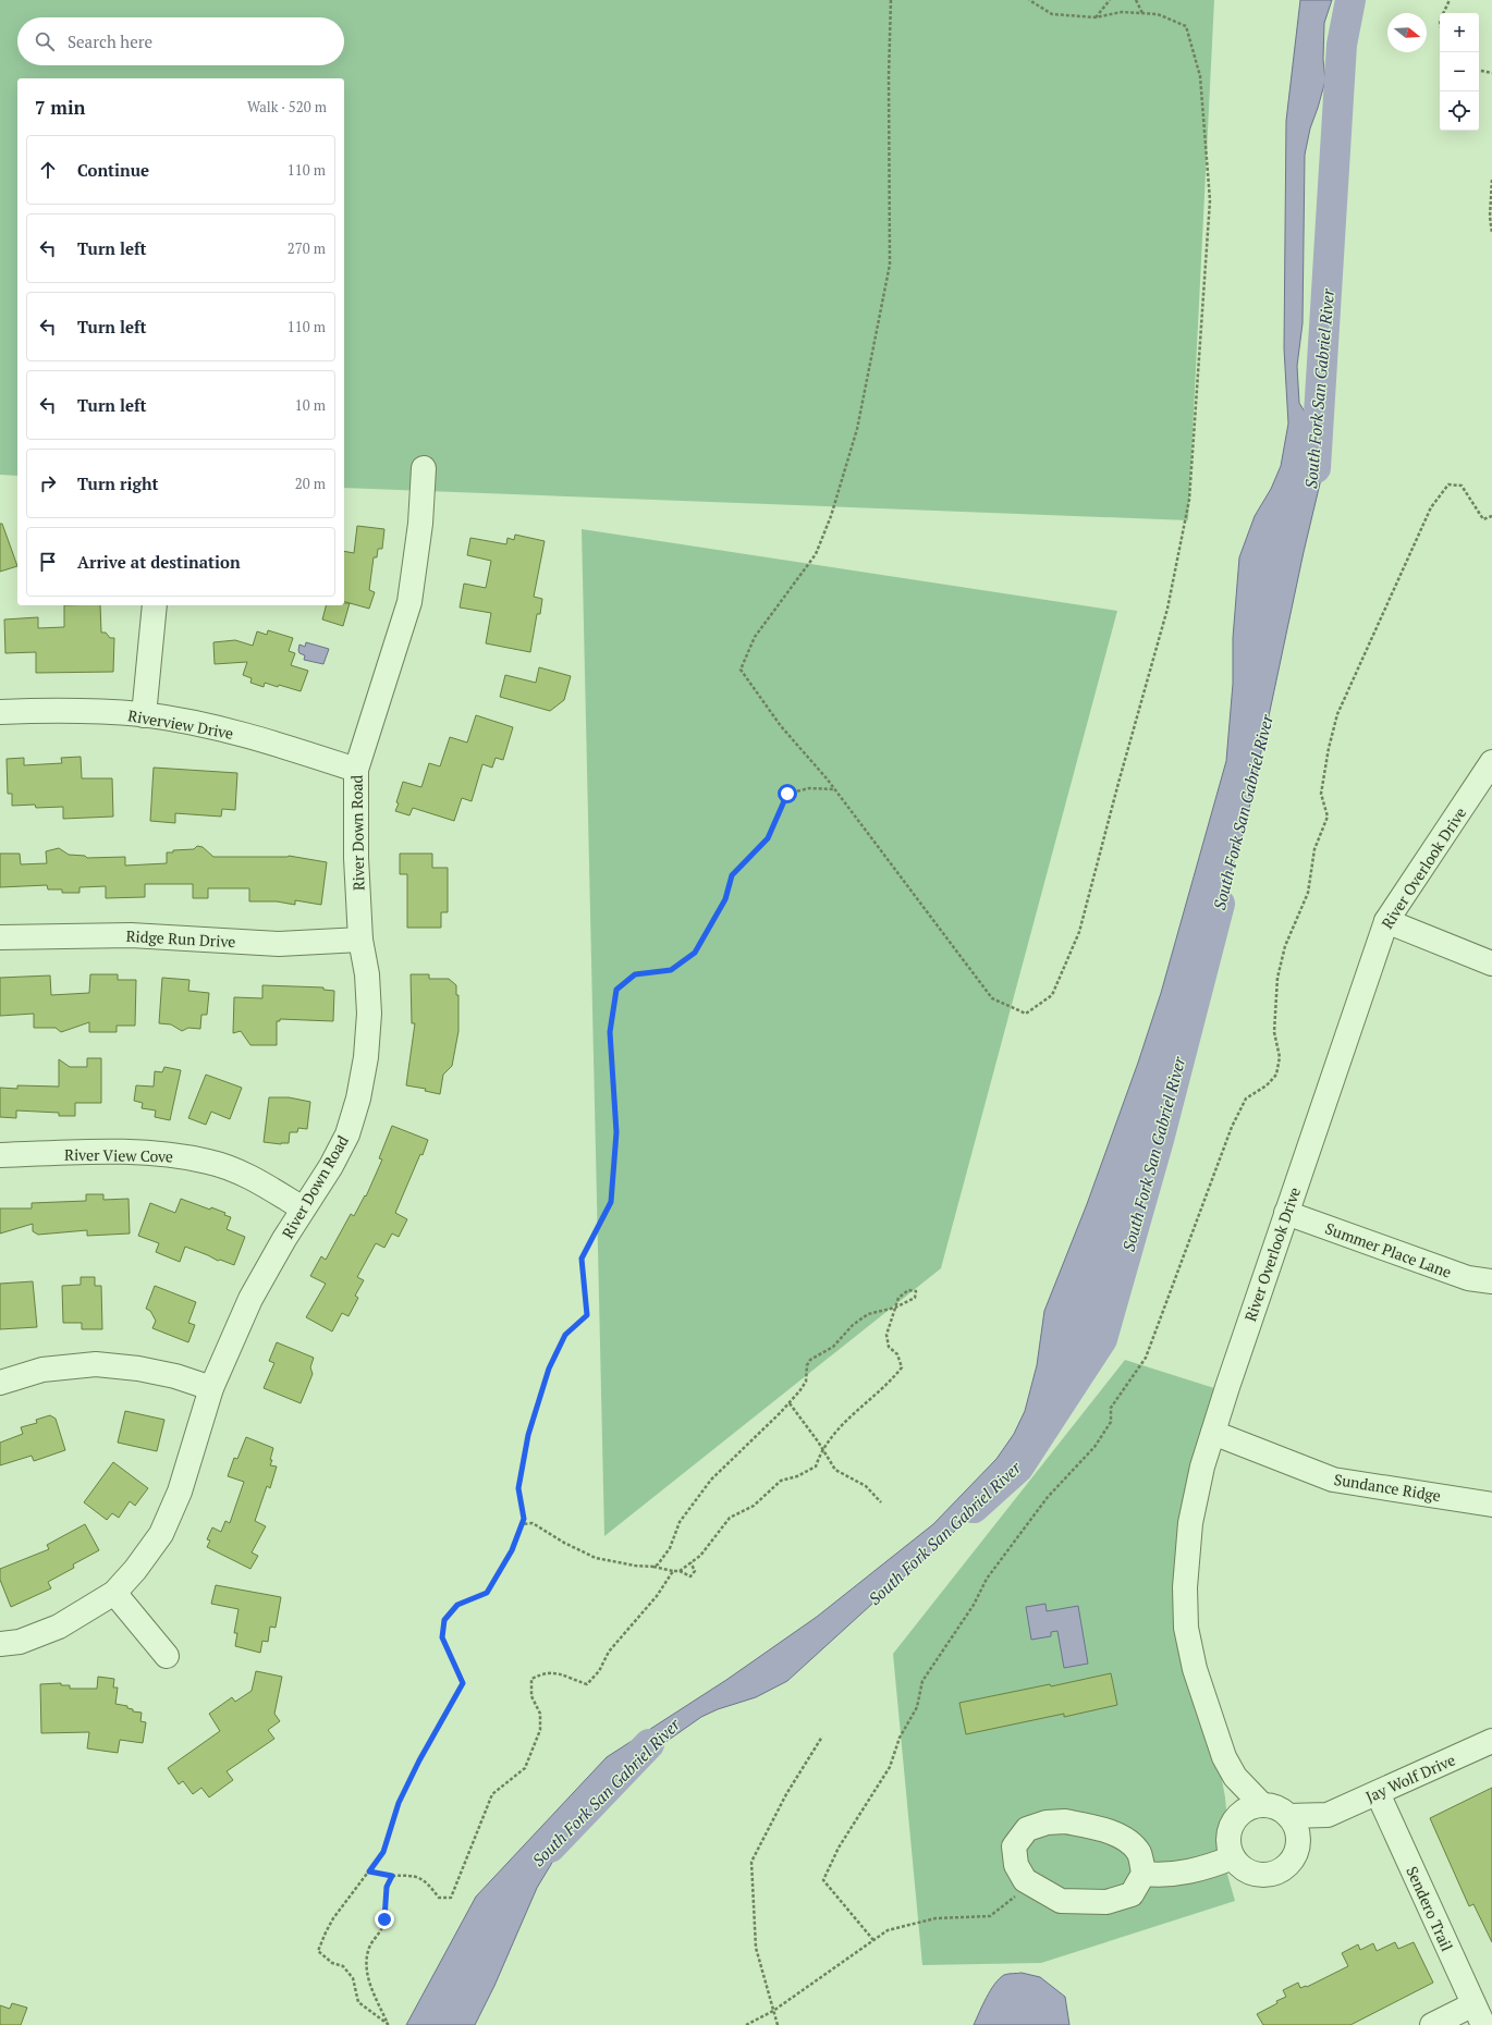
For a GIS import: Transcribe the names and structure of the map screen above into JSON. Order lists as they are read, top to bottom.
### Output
{
  "streets": {
    "street": [
      "Riverview Drive",
      "River Down Road",
      "River Overlook Drive",
      "Ridge Run Drive",
      "River View Cove",
      "Summer Place Lane",
      "Sundance Ridge",
      "Jay Wolf Drive",
      "Sendero Trail"
    ]
  },
  "crossings": [
    ["Riverview Drive", "River Down Road"],
    ["River Down Road", "Ridge Run Drive"],
    ["River Down Road", "River View Cove"],
    ["River Overlook Drive", "Summer Place Lane"],
    ["River Overlook Drive", "Sundance Ridge"],
    ["Jay Wolf Drive", "Sendero Trail"]
  ],
  "water": ["South Fork San Gabriel River"],
  "north": "right",
  "page": {
    "map_buttons": ["+", "−"],
    "search": "Search here",
    "heading": ["7 min", "Walk · 520 m"],
    "list": [
      ["Continue", "110 m"],
      ["Turn left", "270 m"],
      ["Turn left", "110 m"],
      ["Turn left", "10 m"],
      ["Turn right", "20 m"],
      "Arrive at destination"
    ]
  }
}
